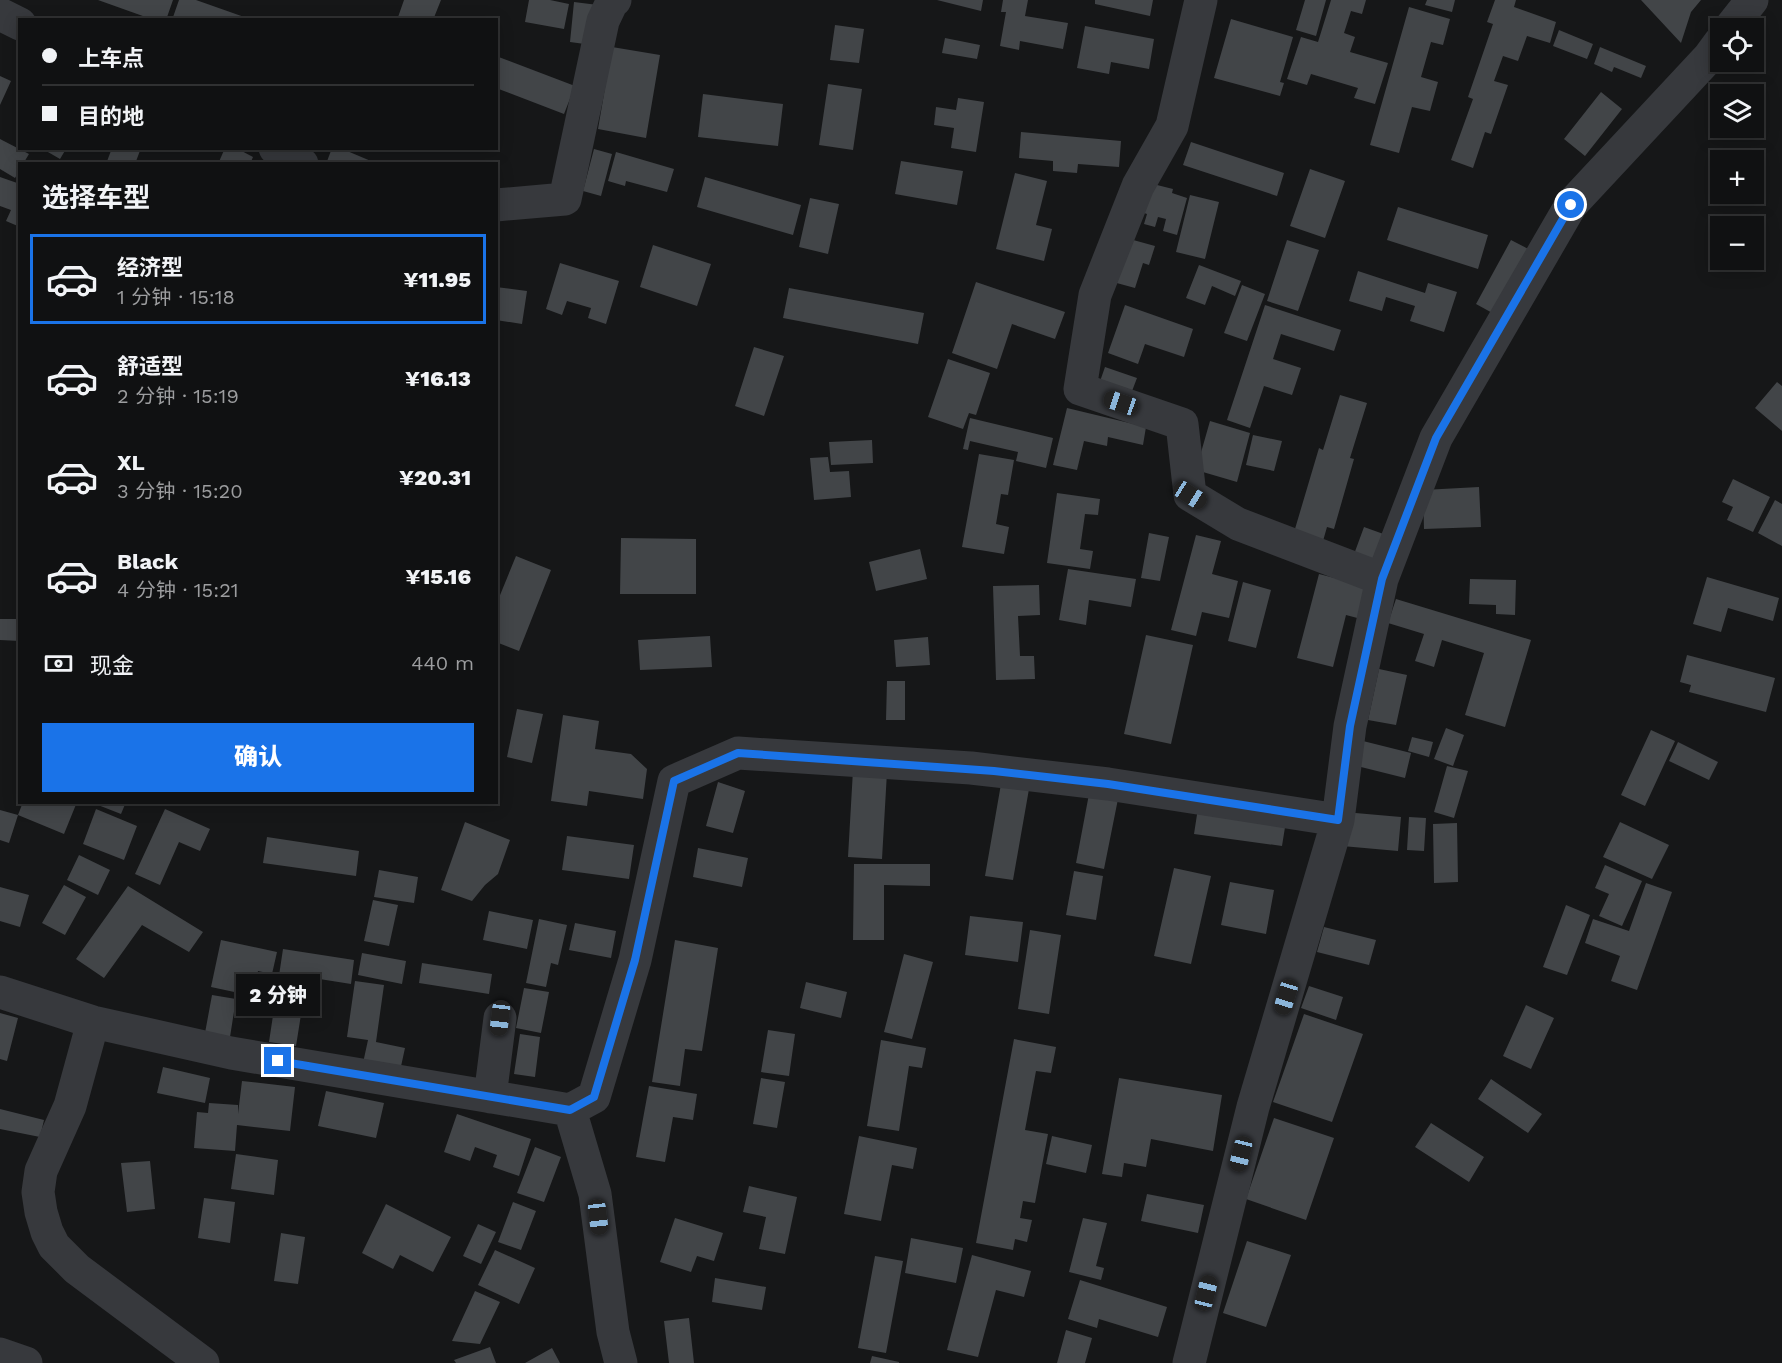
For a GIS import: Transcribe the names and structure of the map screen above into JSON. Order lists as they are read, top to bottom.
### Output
{
  "page": {
    "map_buttons": ["+", "−"],
    "banner": ["上车点", "目的地"],
    "heading": "选择车型",
    "list": [
      {
        "name": "经济型",
        "note": "1 分钟 · 15:18",
        "value": "¥11.95"
      },
      {
        "name": "舒适型",
        "note": "2 分钟 · 15:19",
        "value": "¥16.13"
      },
      {
        "name": "XL",
        "note": "3 分钟 · 15:20",
        "value": "¥20.31"
      },
      {
        "name": "Black",
        "note": "4 分钟 · 15:21",
        "value": "¥15.16"
      }
    ],
    "pay": ["现金", "440 m"],
    "buttons": "确认",
    "bubble": "2 分钟"
  }
}
